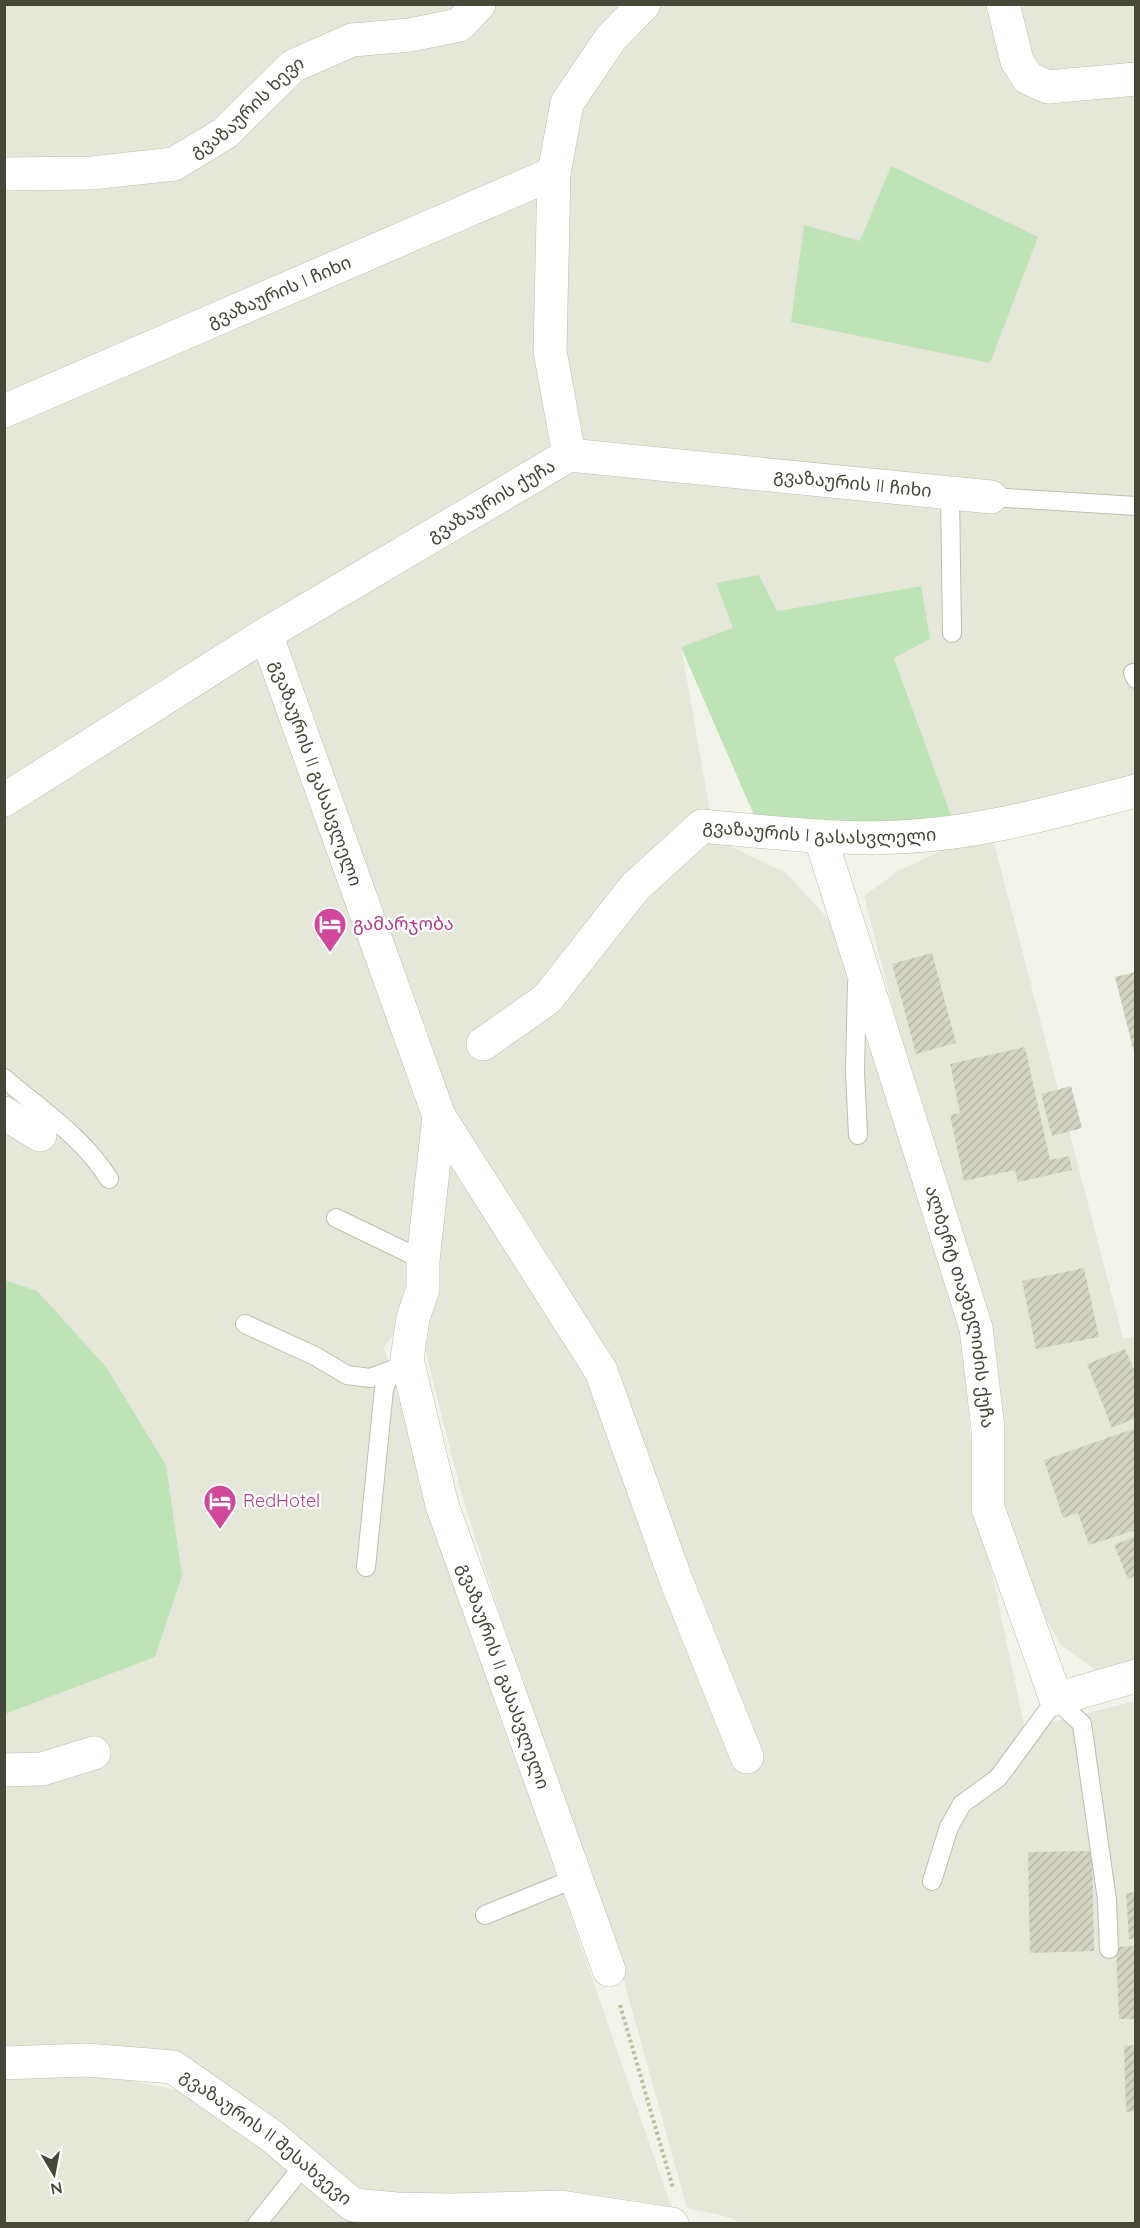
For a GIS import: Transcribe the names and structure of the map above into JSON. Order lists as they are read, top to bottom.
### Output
{
  "streets": {
    "street": [
      "გვაზაურის ხევი",
      "გვაზაურის I ჩიხი",
      "გვაზაურის II ჩიხი",
      "გვაზაურის ქუჩა",
      "გვაზაურის II გასასვლელი",
      "გვაზაურის I გასასვლელი",
      "ალბერტ თავხელიძის ქუჩა",
      "გვაზაურის II შესახვევი"
    ]
  },
  "crossings": [
    ["გვაზაურის I ჩიხი", "გვაზაურის ქუჩა"],
    ["გვაზაურის II ჩიხი", "გვაზაურის ქუჩა"],
    ["გვაზაურის ქუჩა", "გვაზაურის II გასასვლელი"],
    ["გვაზაურის I გასასვლელი", "ალბერტ თავხელიძის ქუჩა"]
  ],
  "places": {
    "hotel": ["გამარჯობა", "RedHotel"]
  },
  "north": "bottom"
}
